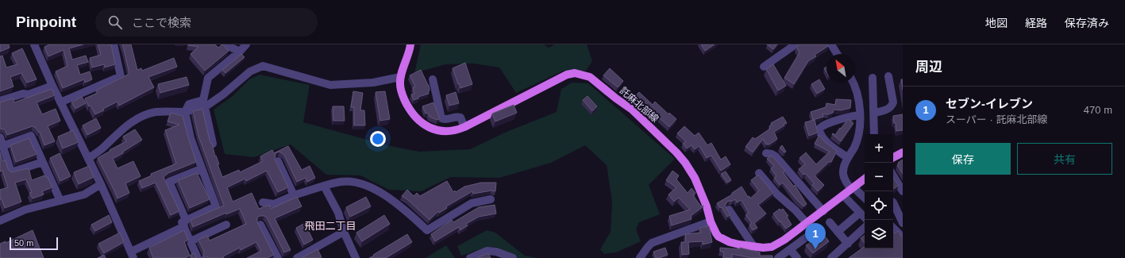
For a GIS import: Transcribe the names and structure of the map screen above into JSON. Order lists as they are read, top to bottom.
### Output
{
  "streets": {
    "main road": ["託麻北部線"]
  },
  "districts": ["飛田二丁目"],
  "scale_bar": "50 m",
  "north": "top left",
  "page": {
    "header": "Pinpoint",
    "search": "ここで検索",
    "nav": ["地図", "経路", "保存済み"],
    "heading": "周辺",
    "list": [
      {
        "mark": "1",
        "name": "セブン-イレブン",
        "note": "スーパー · 託麻北部線",
        "value": "470 m"
      }
    ],
    "buttons": ["保存", "共有"],
    "map_buttons": ["+", "−"],
    "pins": "1",
    "scale": "50 m"
  }
}
